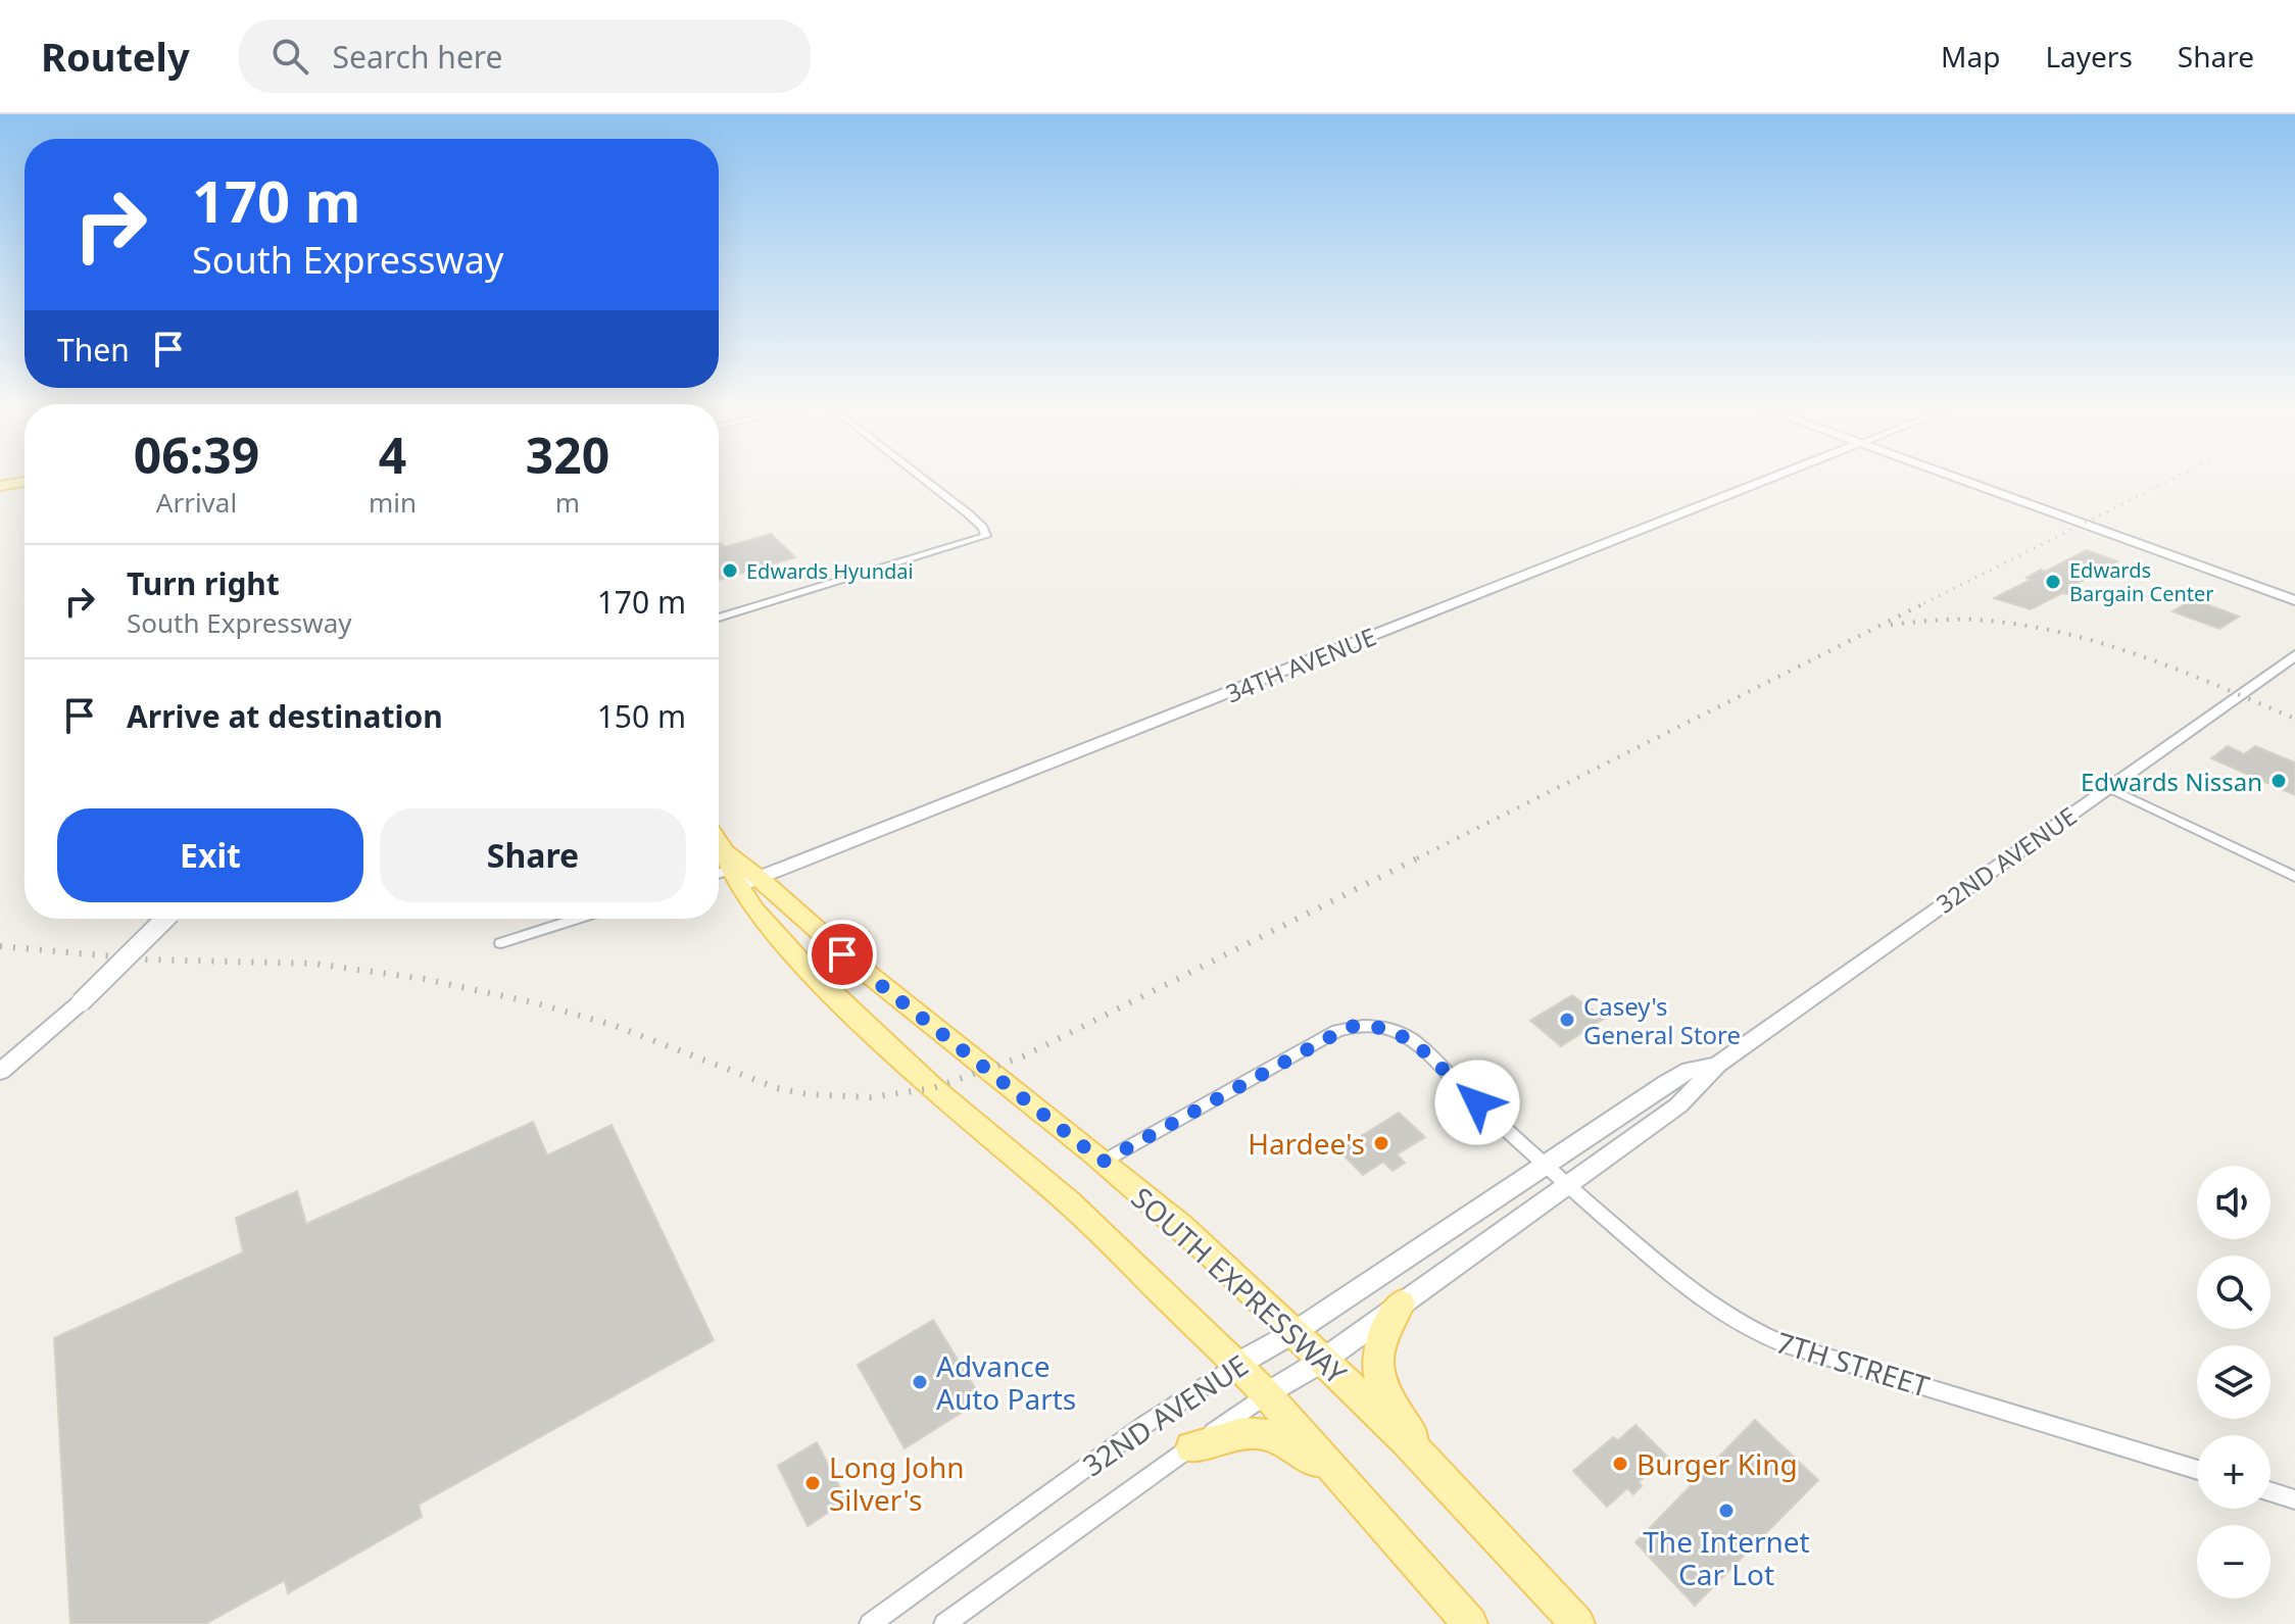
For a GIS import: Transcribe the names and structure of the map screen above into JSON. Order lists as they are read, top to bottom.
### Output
{
  "streets": {
    "main road": ["SOUTH EXPRESSWAY"],
    "street": ["34TH AVENUE", "32ND AVENUE", "7TH STREET"]
  },
  "crossings": [
    ["34TH AVENUE", "SOUTH EXPRESSWAY"],
    ["32ND AVENUE", "SOUTH EXPRESSWAY"],
    ["32ND AVENUE", "7TH STREET"],
    ["SOUTH EXPRESSWAY", "7TH STREET"]
  ],
  "places": [
    "Edwards Hyundai",
    "Edwards Bargain Center",
    "Edwards Nissan",
    "Casey's General Store",
    "Hardee's",
    "Advance Auto Parts",
    "Burger King",
    "Long John Silver's",
    "The Internet Car Lot"
  ],
  "page": {
    "header": "Routely",
    "search": "Search here",
    "nav": ["Map", "Layers", "Share"],
    "turn": ["170 m", "South Expressway"],
    "then": "Then",
    "eta": [
      "06:39",
      "Arrival",
      "4",
      "min",
      "320",
      "m"
    ],
    "list": [
      {
        "name": "Turn right",
        "note": "South Expressway",
        "value": "170 m"
      },
      {
        "name": "Arrive at destination",
        "value": "150 m"
      }
    ],
    "buttons": ["Exit", "Share"],
    "map_buttons": ["+", "−"]
  }
}
